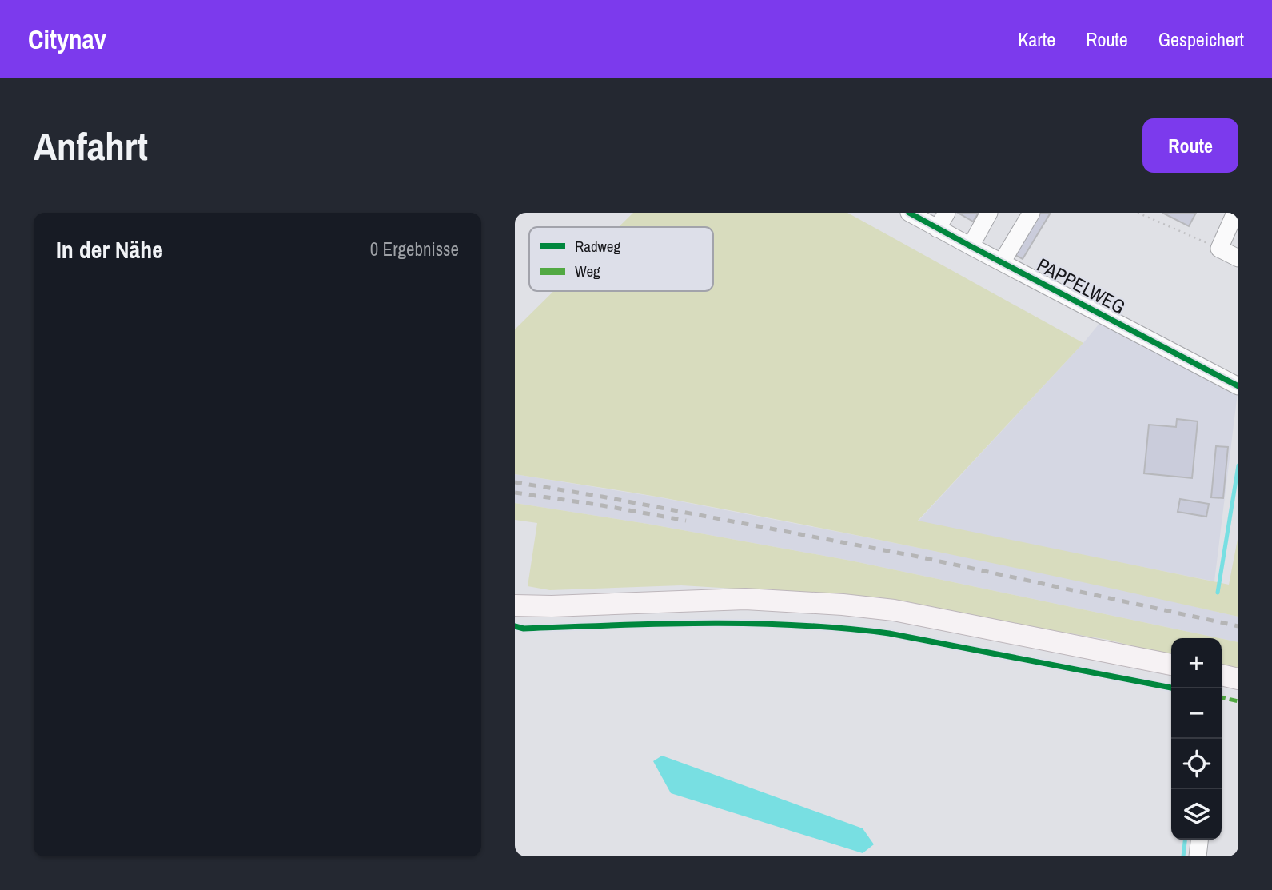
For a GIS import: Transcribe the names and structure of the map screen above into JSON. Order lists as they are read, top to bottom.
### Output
{
  "streets": {
    "street": ["PAPPELWEG"]
  },
  "legend": ["Radweg", "Weg"],
  "page": {
    "header": "Citynav",
    "nav": ["Karte", "Route", "Gespeichert"],
    "buttons": "Route",
    "title": "Anfahrt",
    "heading": ["In der Nähe", "0 Ergebnisse"],
    "map_buttons": ["+", "−"]
  }
}
